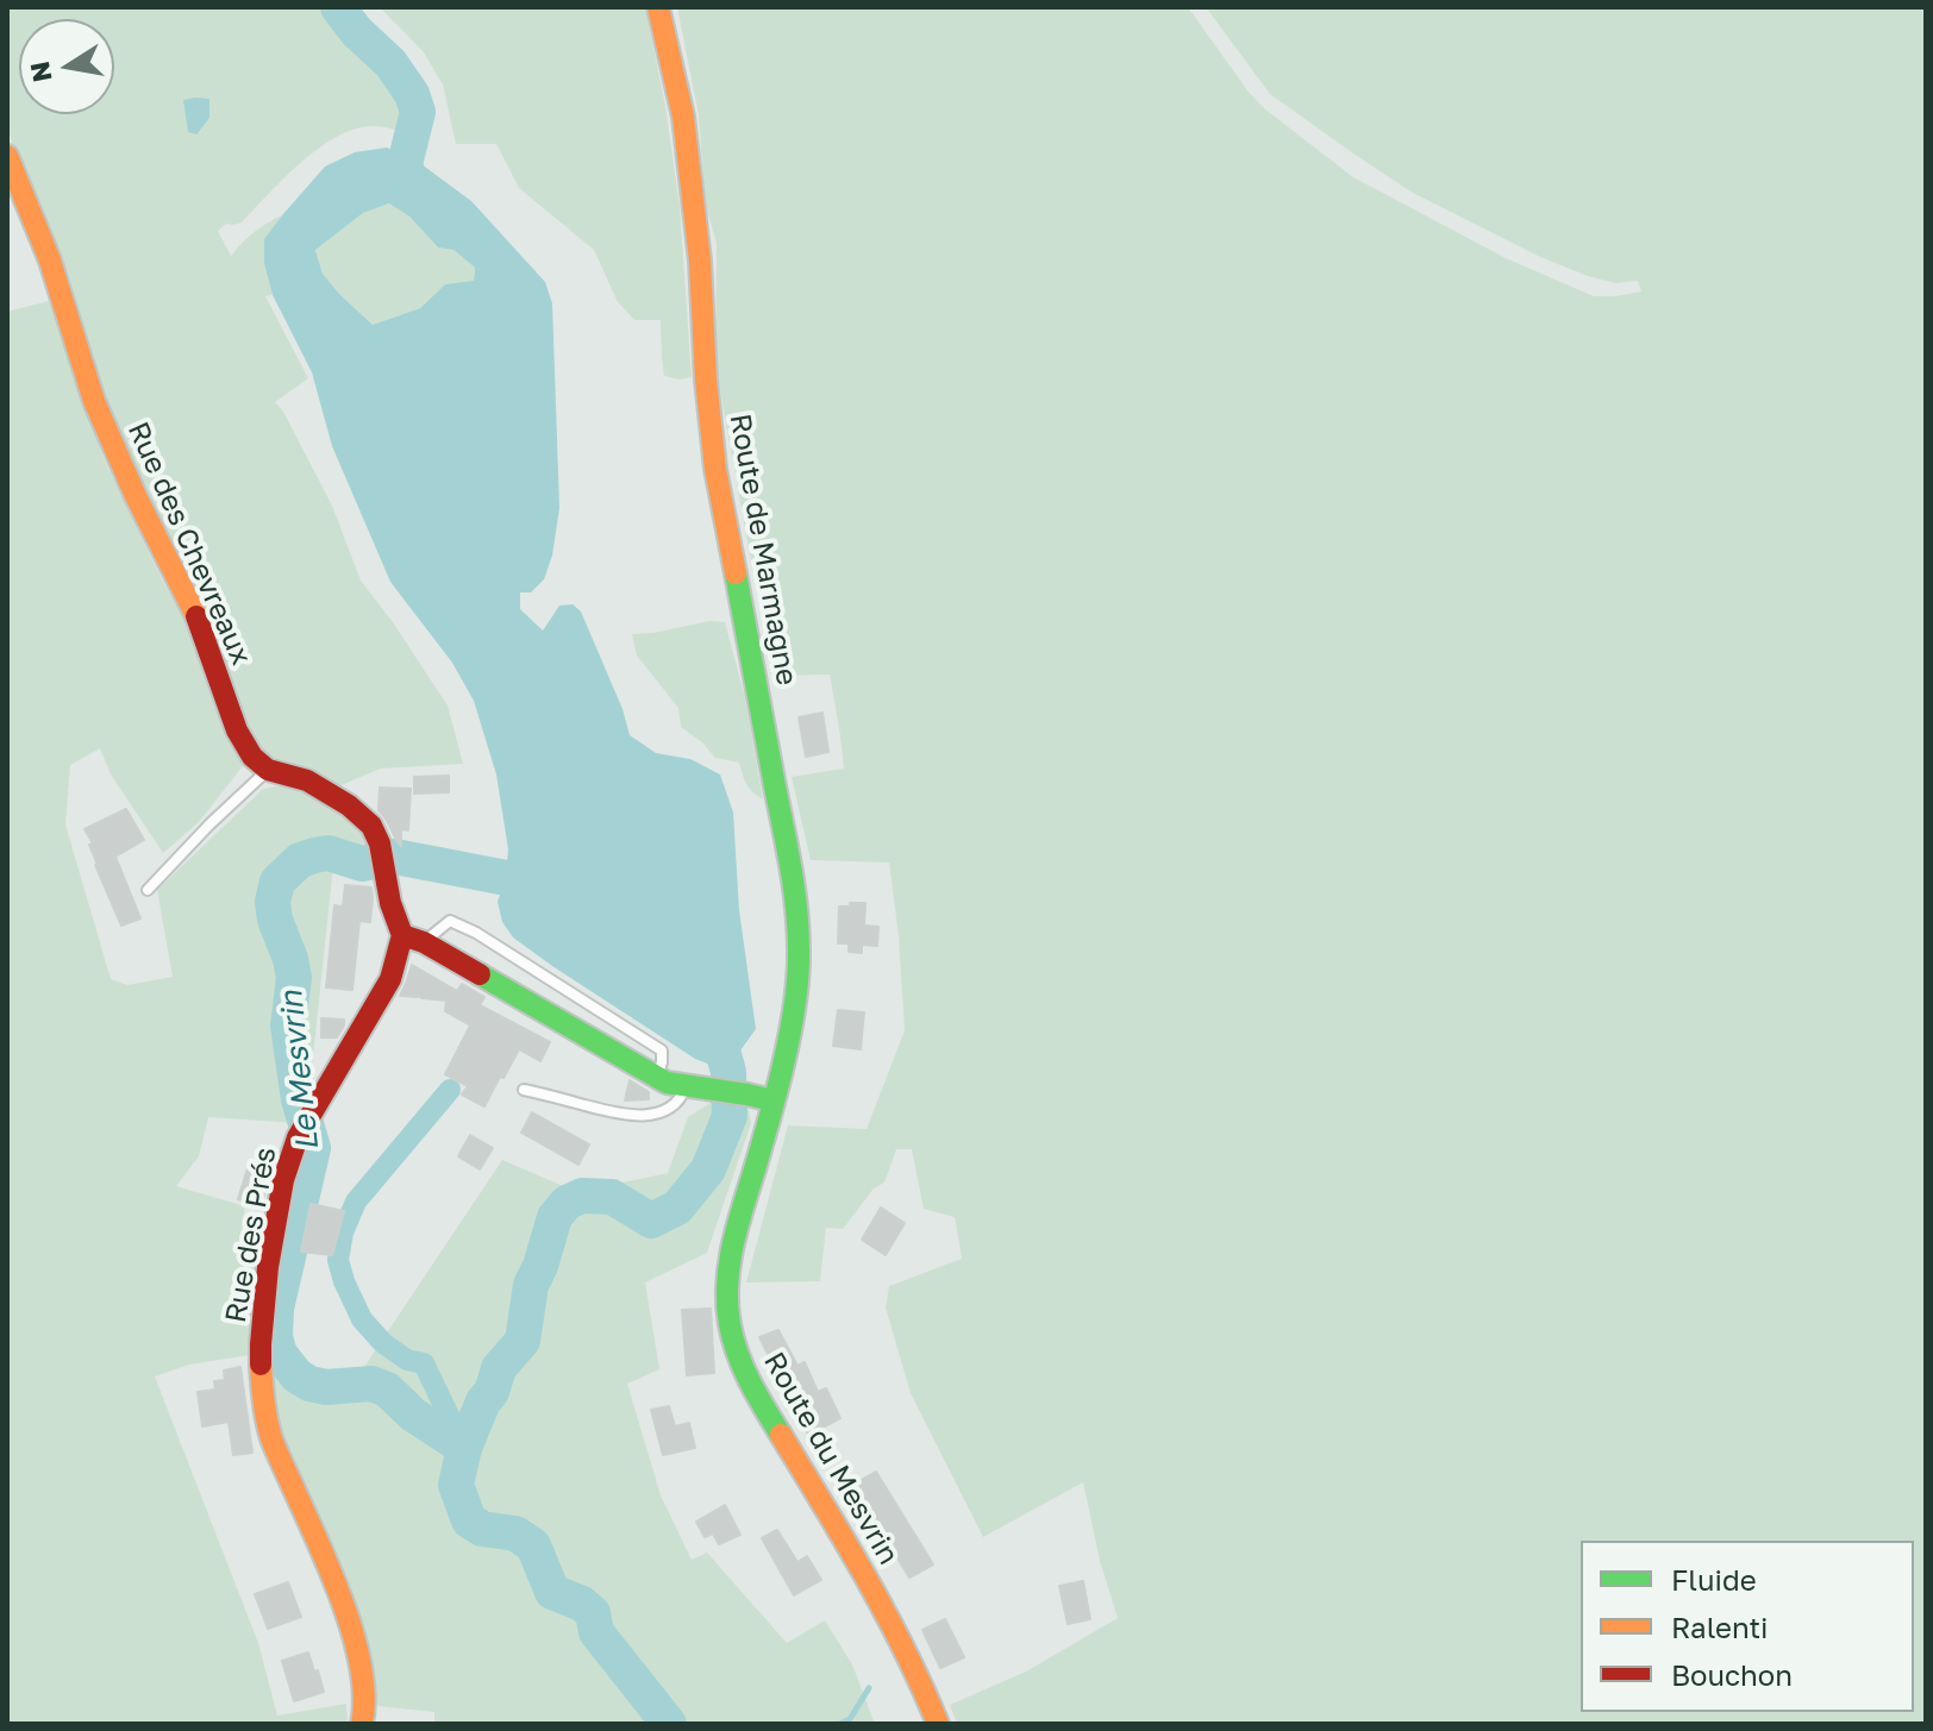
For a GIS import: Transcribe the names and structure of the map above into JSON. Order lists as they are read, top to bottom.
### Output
{
  "streets": {
    "street": [
      "Rue des Chevreaux",
      "Route de Marmagne",
      "Rue des Prés",
      "Route du Mesvrin"
    ]
  },
  "crossings": [
    ["Route de Marmagne", "Route du Mesvrin"]
  ],
  "water": ["Le Mesvrin"],
  "legend": ["Fluide", "Ralenti", "Bouchon"],
  "north": "left"
}
